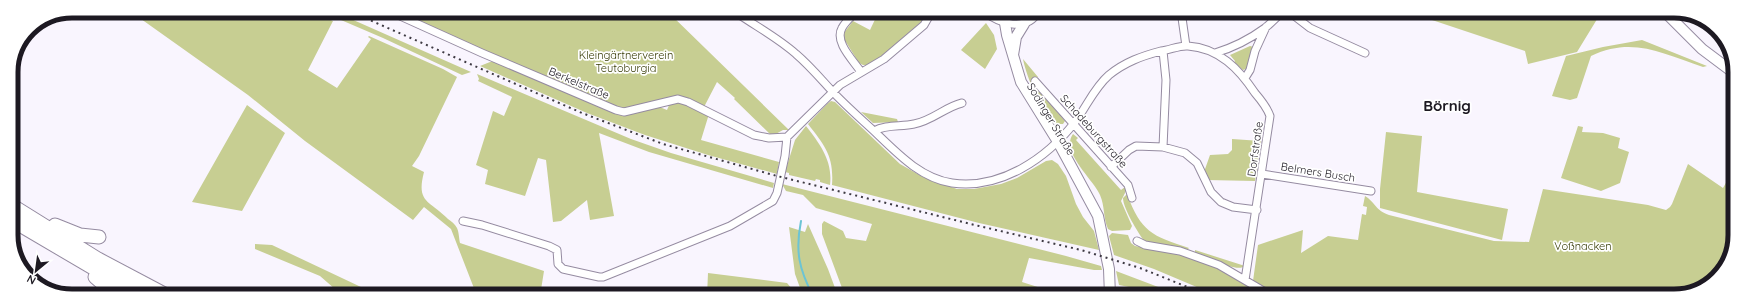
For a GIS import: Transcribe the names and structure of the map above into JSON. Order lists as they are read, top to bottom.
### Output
{
  "streets": {
    "main road": ["Sodinger Straße"],
    "street": [
      "Berkelstraße",
      "Schadeburgstraße",
      "Dorfstraße",
      "Belmers Busch"
    ]
  },
  "crossings": [
    ["Sodinger Straße", "Dorfstraße"],
    ["Schadeburgstraße", "Dorfstraße"],
    ["Dorfstraße", "Belmers Busch"]
  ],
  "districts": ["Börnig"],
  "parks": ["Kleingärtnerverein Teutoburgia", "Voßnacken"],
  "north": "bottom left"
}
